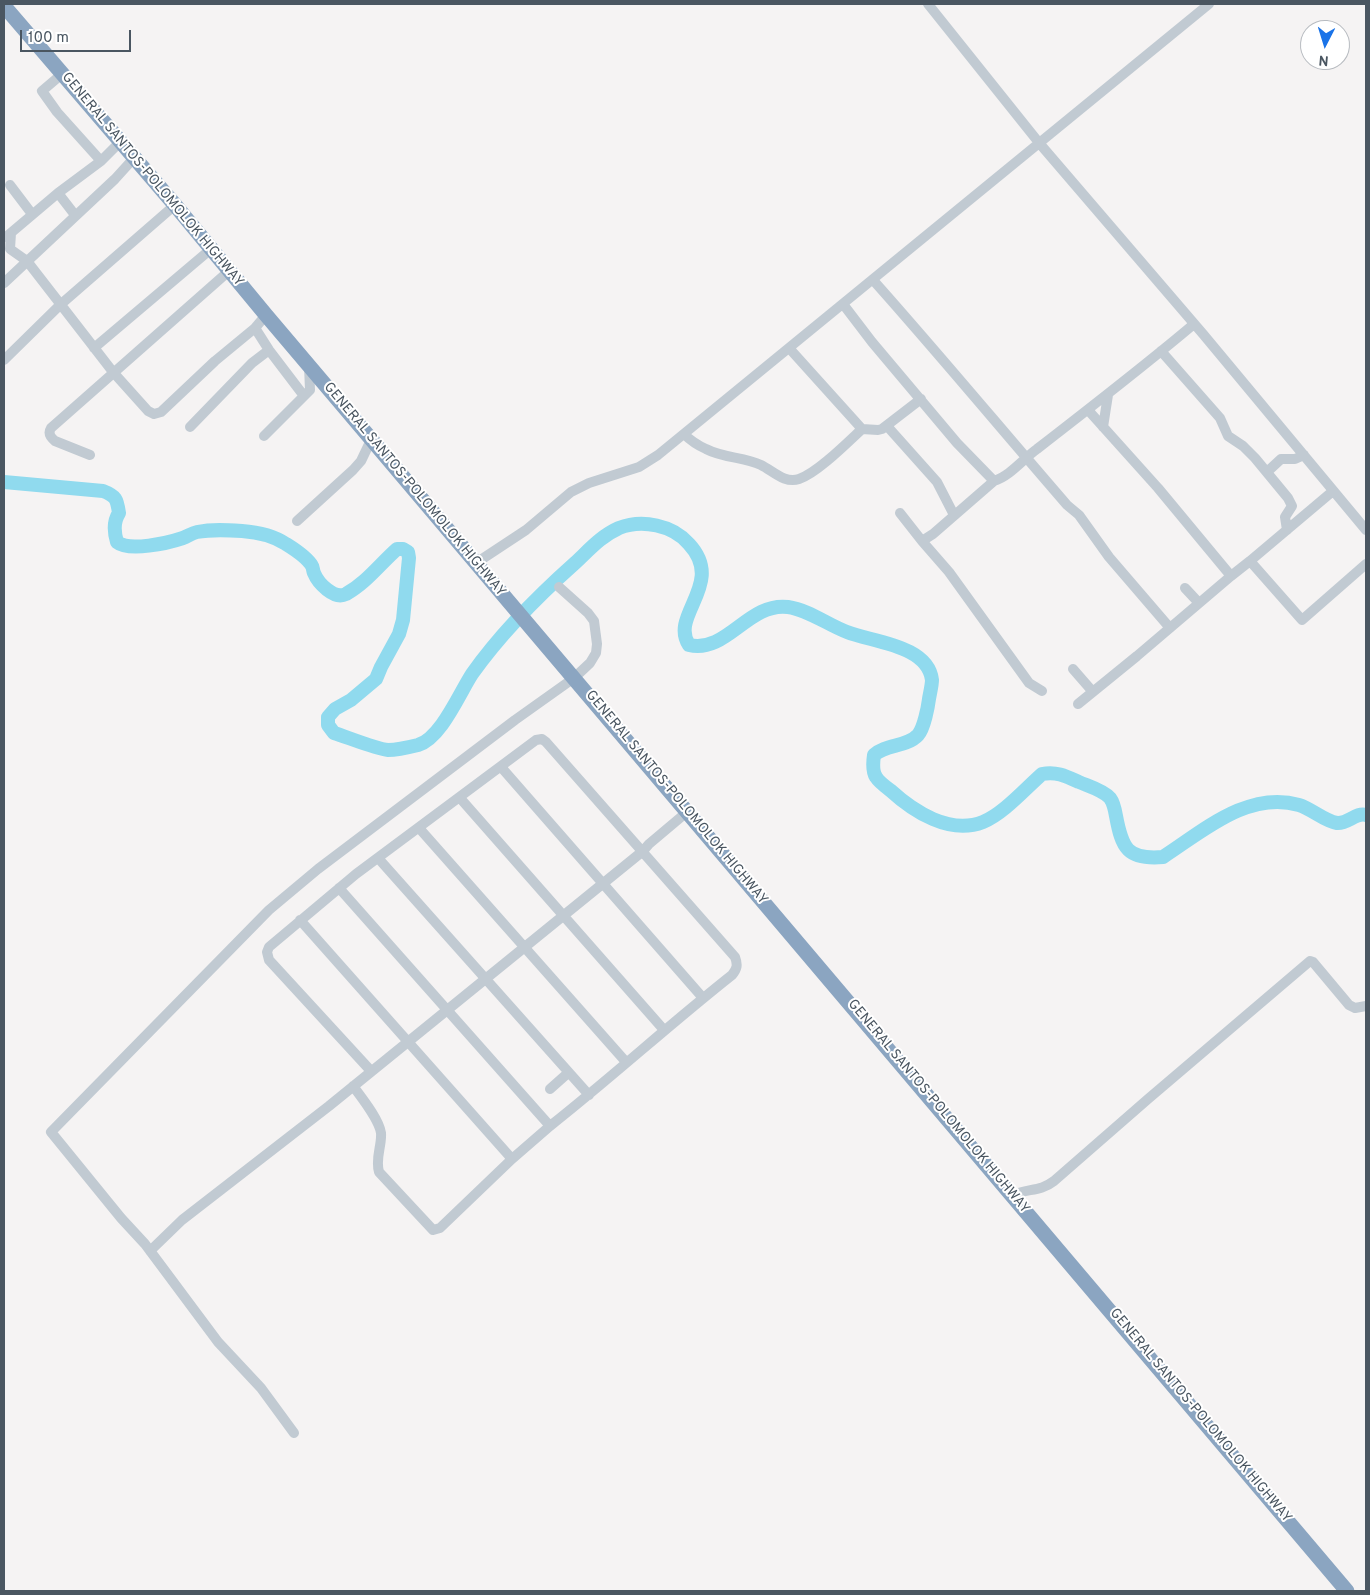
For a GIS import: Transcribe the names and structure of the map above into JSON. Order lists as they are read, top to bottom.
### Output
{
  "streets": {
    "highway": ["GENERAL SANTOS-POLOMOLOK HIGHWAY"]
  },
  "scale_bar": "100 m",
  "north": "bottom"
}
